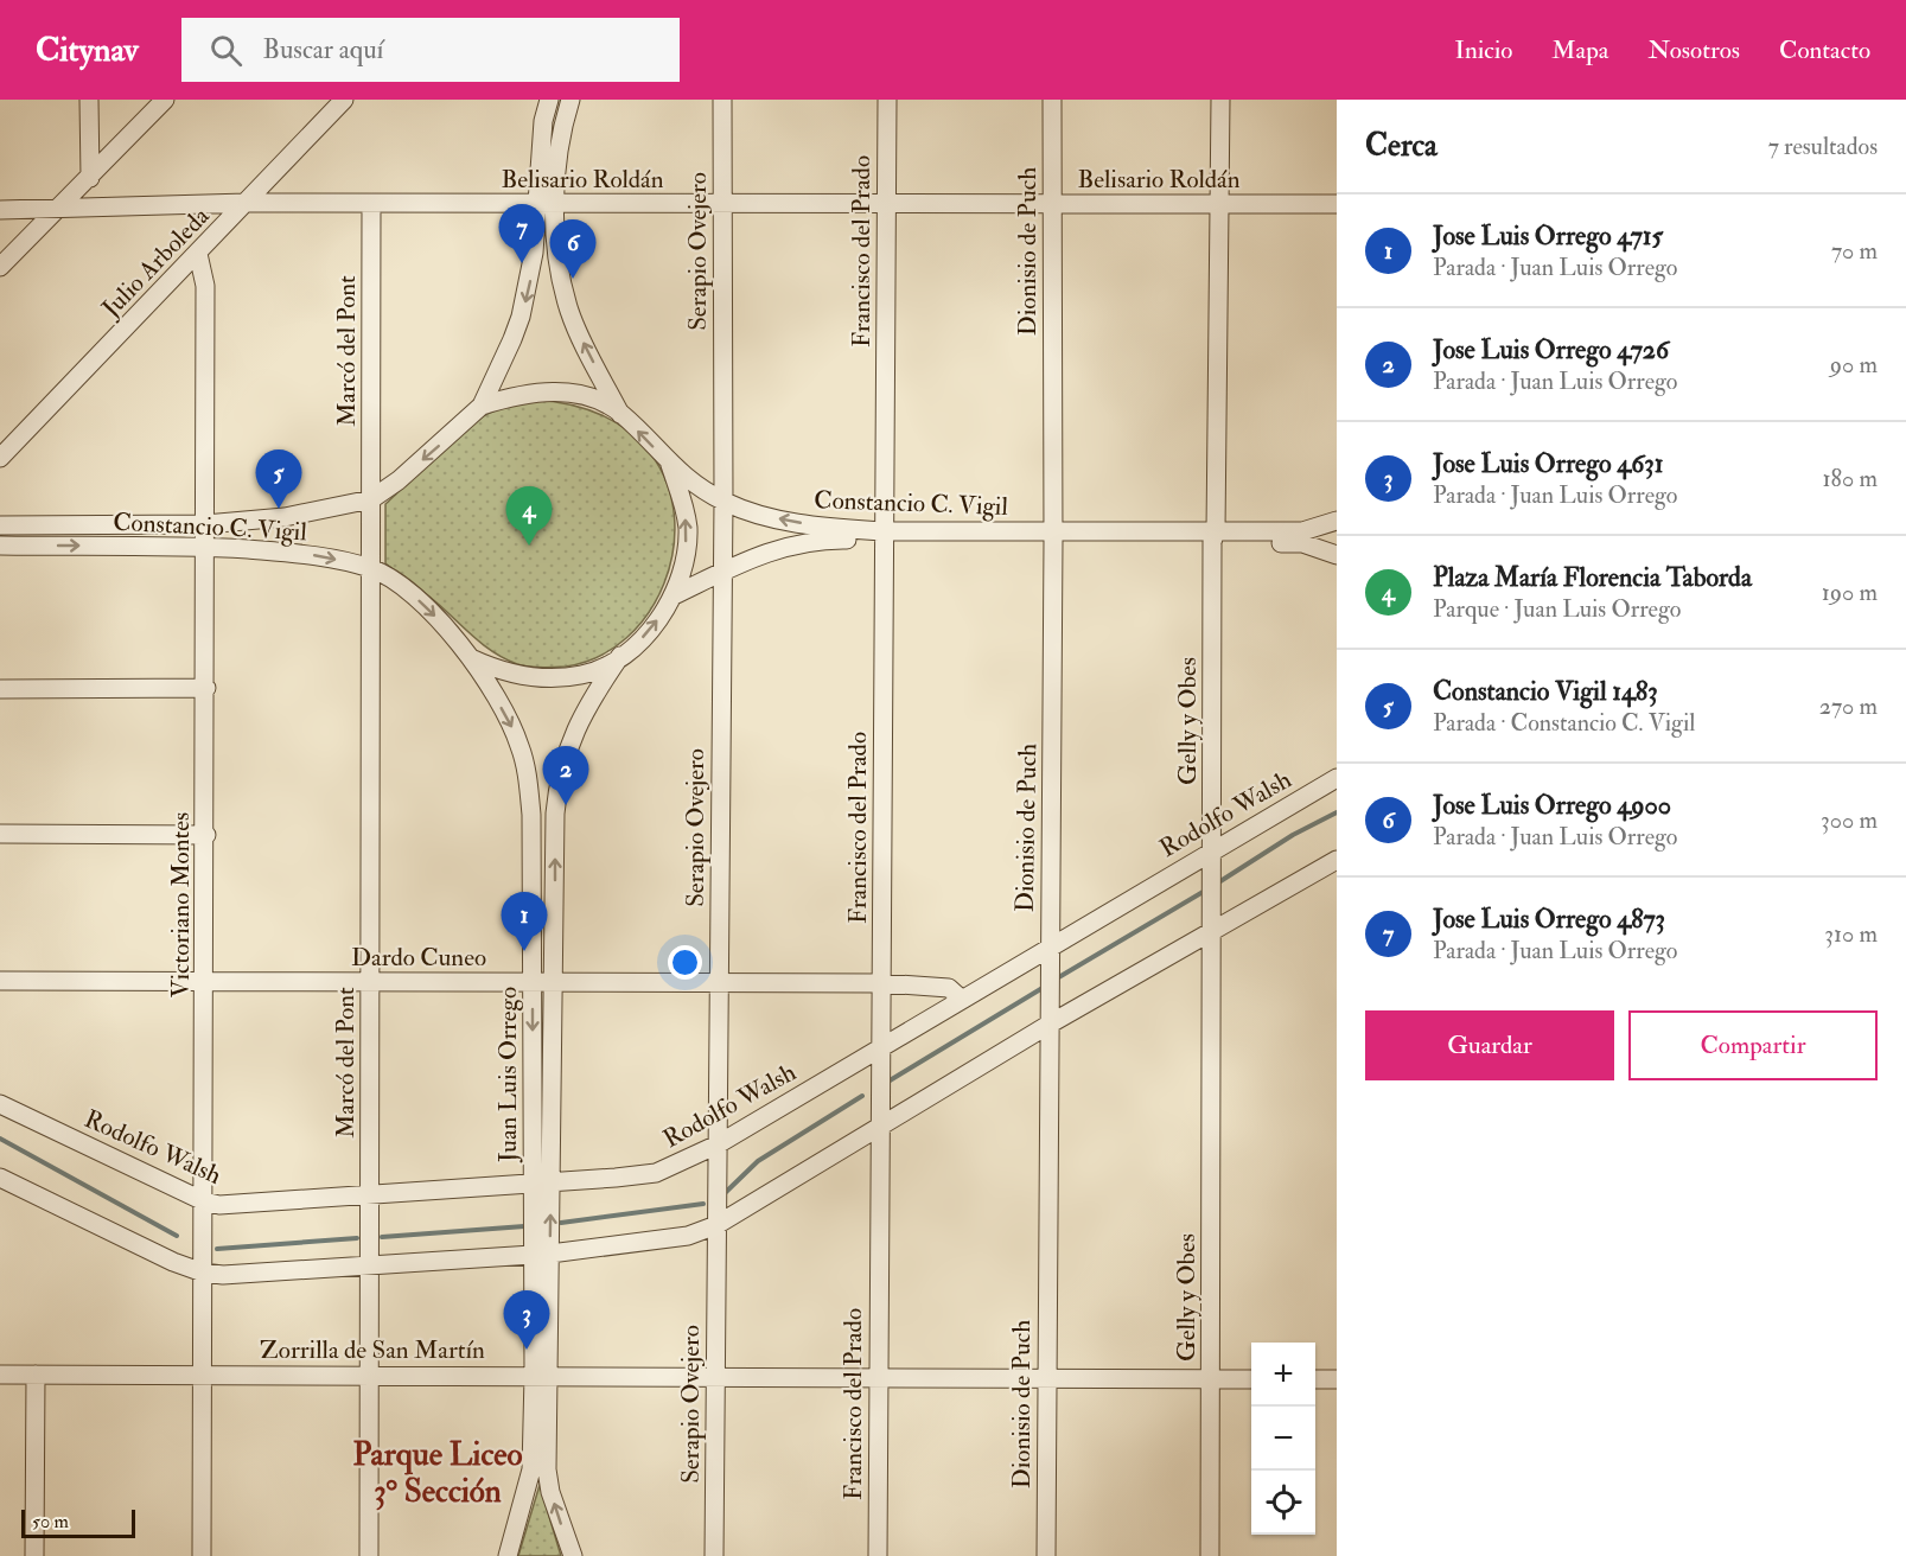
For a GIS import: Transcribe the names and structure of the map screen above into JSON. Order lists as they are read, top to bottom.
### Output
{
  "streets": {
    "street": [
      "Belisario Roldán",
      "Serapio Ovejero",
      "Francisco del Prado",
      "Dionisio de Puch",
      "Julio Arboleda",
      "Marcó del Pont",
      "Constancio C. Vigil",
      "Gelly y Obes",
      "Rodolfo Walsh",
      "Victoriano Montes",
      "Dardo Cuneo",
      "Juan Luis Orrego",
      "Zorrilla de San Martín"
    ]
  },
  "crossings": [
    ["Belisario Roldán", "Serapio Ovejero"],
    ["Belisario Roldán", "Francisco del Prado"],
    ["Belisario Roldán", "Dionisio de Puch"],
    ["Belisario Roldán", "Julio Arboleda"],
    ["Belisario Roldán", "Marcó del Pont"],
    ["Belisario Roldán", "Gelly y Obes"],
    ["Serapio Ovejero", "Constancio C. Vigil"],
    ["Serapio Ovejero", "Rodolfo Walsh"],
    ["Serapio Ovejero", "Dardo Cuneo"],
    ["Serapio Ovejero", "Zorrilla de San Martín"],
    ["Francisco del Prado", "Constancio C. Vigil"],
    ["Francisco del Prado", "Rodolfo Walsh"],
    ["Francisco del Prado", "Dardo Cuneo"],
    ["Francisco del Prado", "Zorrilla de San Martín"],
    ["Dionisio de Puch", "Constancio C. Vigil"],
    ["Dionisio de Puch", "Rodolfo Walsh"],
    ["Dionisio de Puch", "Zorrilla de San Martín"],
    ["Julio Arboleda", "Victoriano Montes"],
    ["Marcó del Pont", "Constancio C. Vigil"],
    ["Marcó del Pont", "Rodolfo Walsh"],
    ["Marcó del Pont", "Dardo Cuneo"],
    ["Marcó del Pont", "Juan Luis Orrego"],
    ["Marcó del Pont", "Zorrilla de San Martín"],
    ["Constancio C. Vigil", "Gelly y Obes"],
    ["Constancio C. Vigil", "Victoriano Montes"],
    ["Constancio C. Vigil", "Juan Luis Orrego"],
    ["Gelly y Obes", "Rodolfo Walsh"],
    ["Gelly y Obes", "Zorrilla de San Martín"],
    ["Rodolfo Walsh", "Victoriano Montes"],
    ["Rodolfo Walsh", "Dardo Cuneo"],
    ["Rodolfo Walsh", "Juan Luis Orrego"],
    ["Victoriano Montes", "Dardo Cuneo"],
    ["Victoriano Montes", "Zorrilla de San Martín"],
    ["Dardo Cuneo", "Juan Luis Orrego"],
    ["Juan Luis Orrego", "Zorrilla de San Martín"]
  ],
  "districts": ["Parque Liceo 3° Sección"],
  "scale_bar": "50 m",
  "page": {
    "header": "Citynav",
    "search": "Buscar aquí",
    "nav": [
      "Inicio",
      "Mapa",
      "Nosotros",
      "Contacto"
    ],
    "heading": ["Cerca", "7 resultados"],
    "list": [
      {
        "mark": "1",
        "name": "Jose Luis Orrego 4715",
        "note": "Parada · Juan Luis Orrego",
        "value": "70 m"
      },
      {
        "mark": "2",
        "name": "Jose Luis Orrego 4726",
        "note": "Parada · Juan Luis Orrego",
        "value": "90 m"
      },
      {
        "mark": "3",
        "name": "Jose Luis Orrego 4631",
        "note": "Parada · Juan Luis Orrego",
        "value": "180 m"
      },
      {
        "mark": "4",
        "name": "Plaza María Florencia Taborda",
        "note": "Parque · Juan Luis Orrego",
        "value": "190 m"
      },
      {
        "mark": "5",
        "name": "Constancio Vigil 1483",
        "note": "Parada · Constancio C. Vigil",
        "value": "270 m"
      },
      {
        "mark": "6",
        "name": "Jose Luis Orrego 4900",
        "note": "Parada · Juan Luis Orrego",
        "value": "300 m"
      },
      {
        "mark": "7",
        "name": "Jose Luis Orrego 4873",
        "note": "Parada · Juan Luis Orrego",
        "value": "310 m"
      }
    ],
    "pins": [
      "7",
      "6",
      "5",
      "4",
      "2",
      "1",
      "3"
    ],
    "buttons": ["Guardar", "Compartir"],
    "map_buttons": ["+", "−"],
    "scale": "50 m"
  }
}
